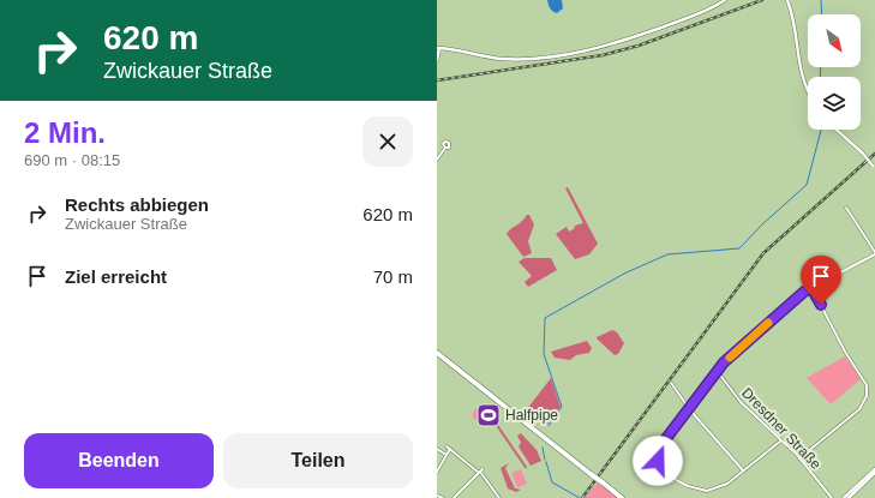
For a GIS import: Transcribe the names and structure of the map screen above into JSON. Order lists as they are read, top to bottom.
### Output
{
  "streets": {
    "street": ["Dresdner Straße"]
  },
  "places": {
    "sports": ["Halfpipe"]
  },
  "north": "bottom right",
  "page": {
    "turn": ["620 m", "Zwickauer Straße"],
    "heading": ["2 Min.", "690 m · 08:15"],
    "list": [
      {
        "name": "Rechts abbiegen",
        "note": "Zwickauer Straße",
        "value": "620 m"
      },
      {
        "name": "Ziel erreicht",
        "value": "70 m"
      }
    ],
    "buttons": ["Beenden", "Teilen"]
  }
}
